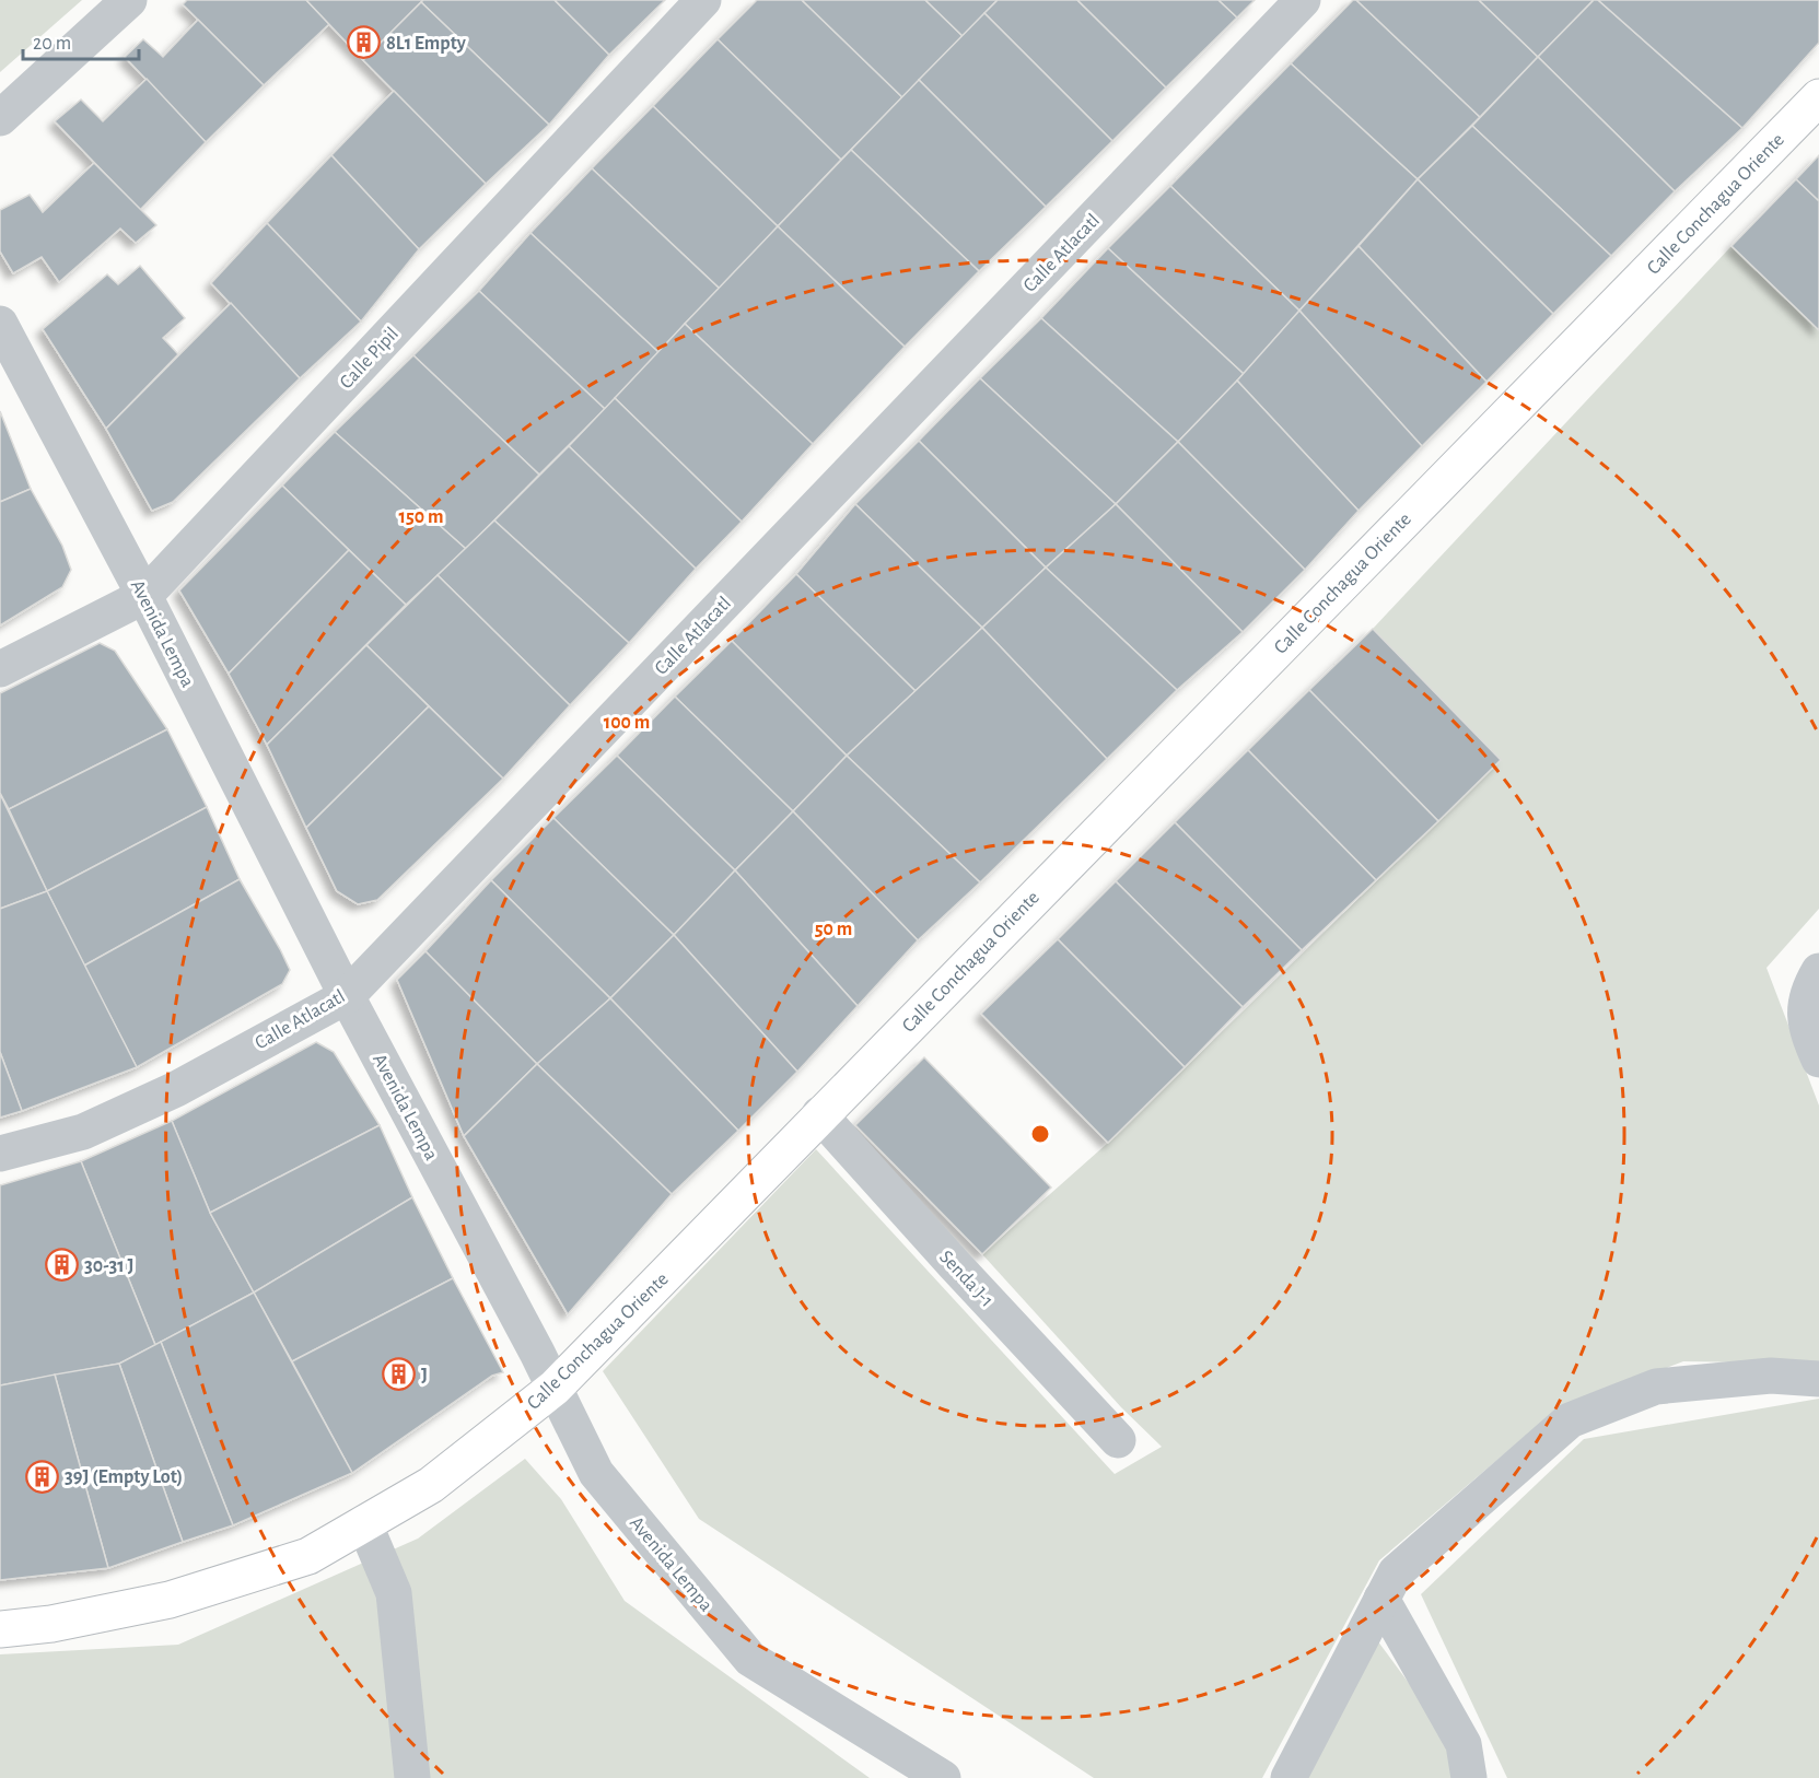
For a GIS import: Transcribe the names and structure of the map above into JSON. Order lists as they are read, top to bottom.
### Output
{
  "streets": {
    "main road": ["Calle Conchagua Oriente"],
    "street": [
      "Calle Atlacatl",
      "Calle Pipil",
      "Avenida Lempa",
      "Senda J-1"
    ]
  },
  "crossings": [
    ["Calle Conchagua Oriente", "Avenida Lempa"],
    ["Calle Conchagua Oriente", "Senda J-1"],
    ["Calle Atlacatl", "Avenida Lempa"],
    ["Calle Pipil", "Avenida Lempa"]
  ],
  "places": {
    "building": [
      "8L1 Empty",
      "30-31 J",
      "J",
      "39J (Empty Lot)"
    ]
  },
  "scale_bar": "20 m",
  "rings": ["150 m", "100 m", "50 m"]
}
